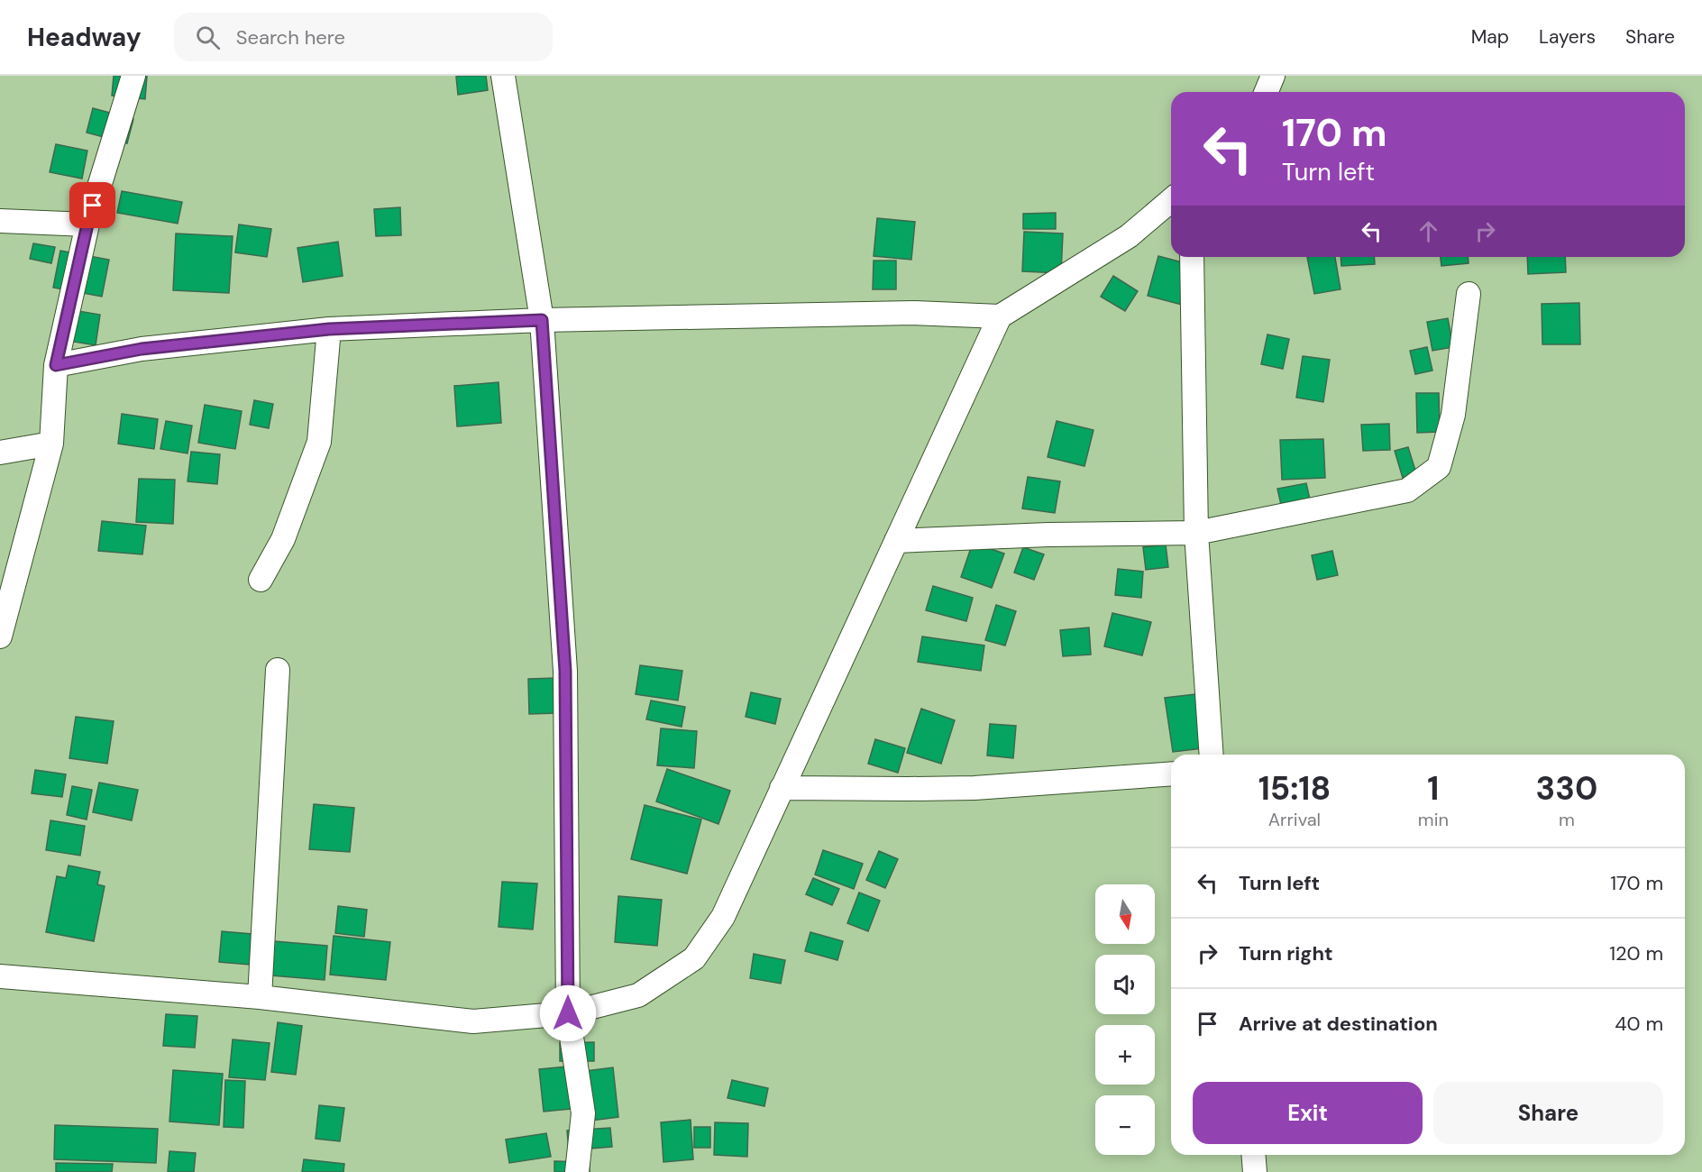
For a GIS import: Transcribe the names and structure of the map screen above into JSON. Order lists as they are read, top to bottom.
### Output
{
  "north": "bottom",
  "page": {
    "header": "Headway",
    "search": "Search here",
    "nav": ["Map", "Layers", "Share"],
    "turn": ["170 m", "Turn left"],
    "eta": [
      "15:18",
      "Arrival",
      "1",
      "min",
      "330",
      "m"
    ],
    "list": [
      {
        "name": "Turn left",
        "value": "170 m"
      },
      {
        "name": "Turn right",
        "value": "120 m"
      },
      {
        "name": "Arrive at destination",
        "value": "40 m"
      }
    ],
    "map_buttons": ["+", "−"],
    "buttons": ["Exit", "Share"]
  }
}
